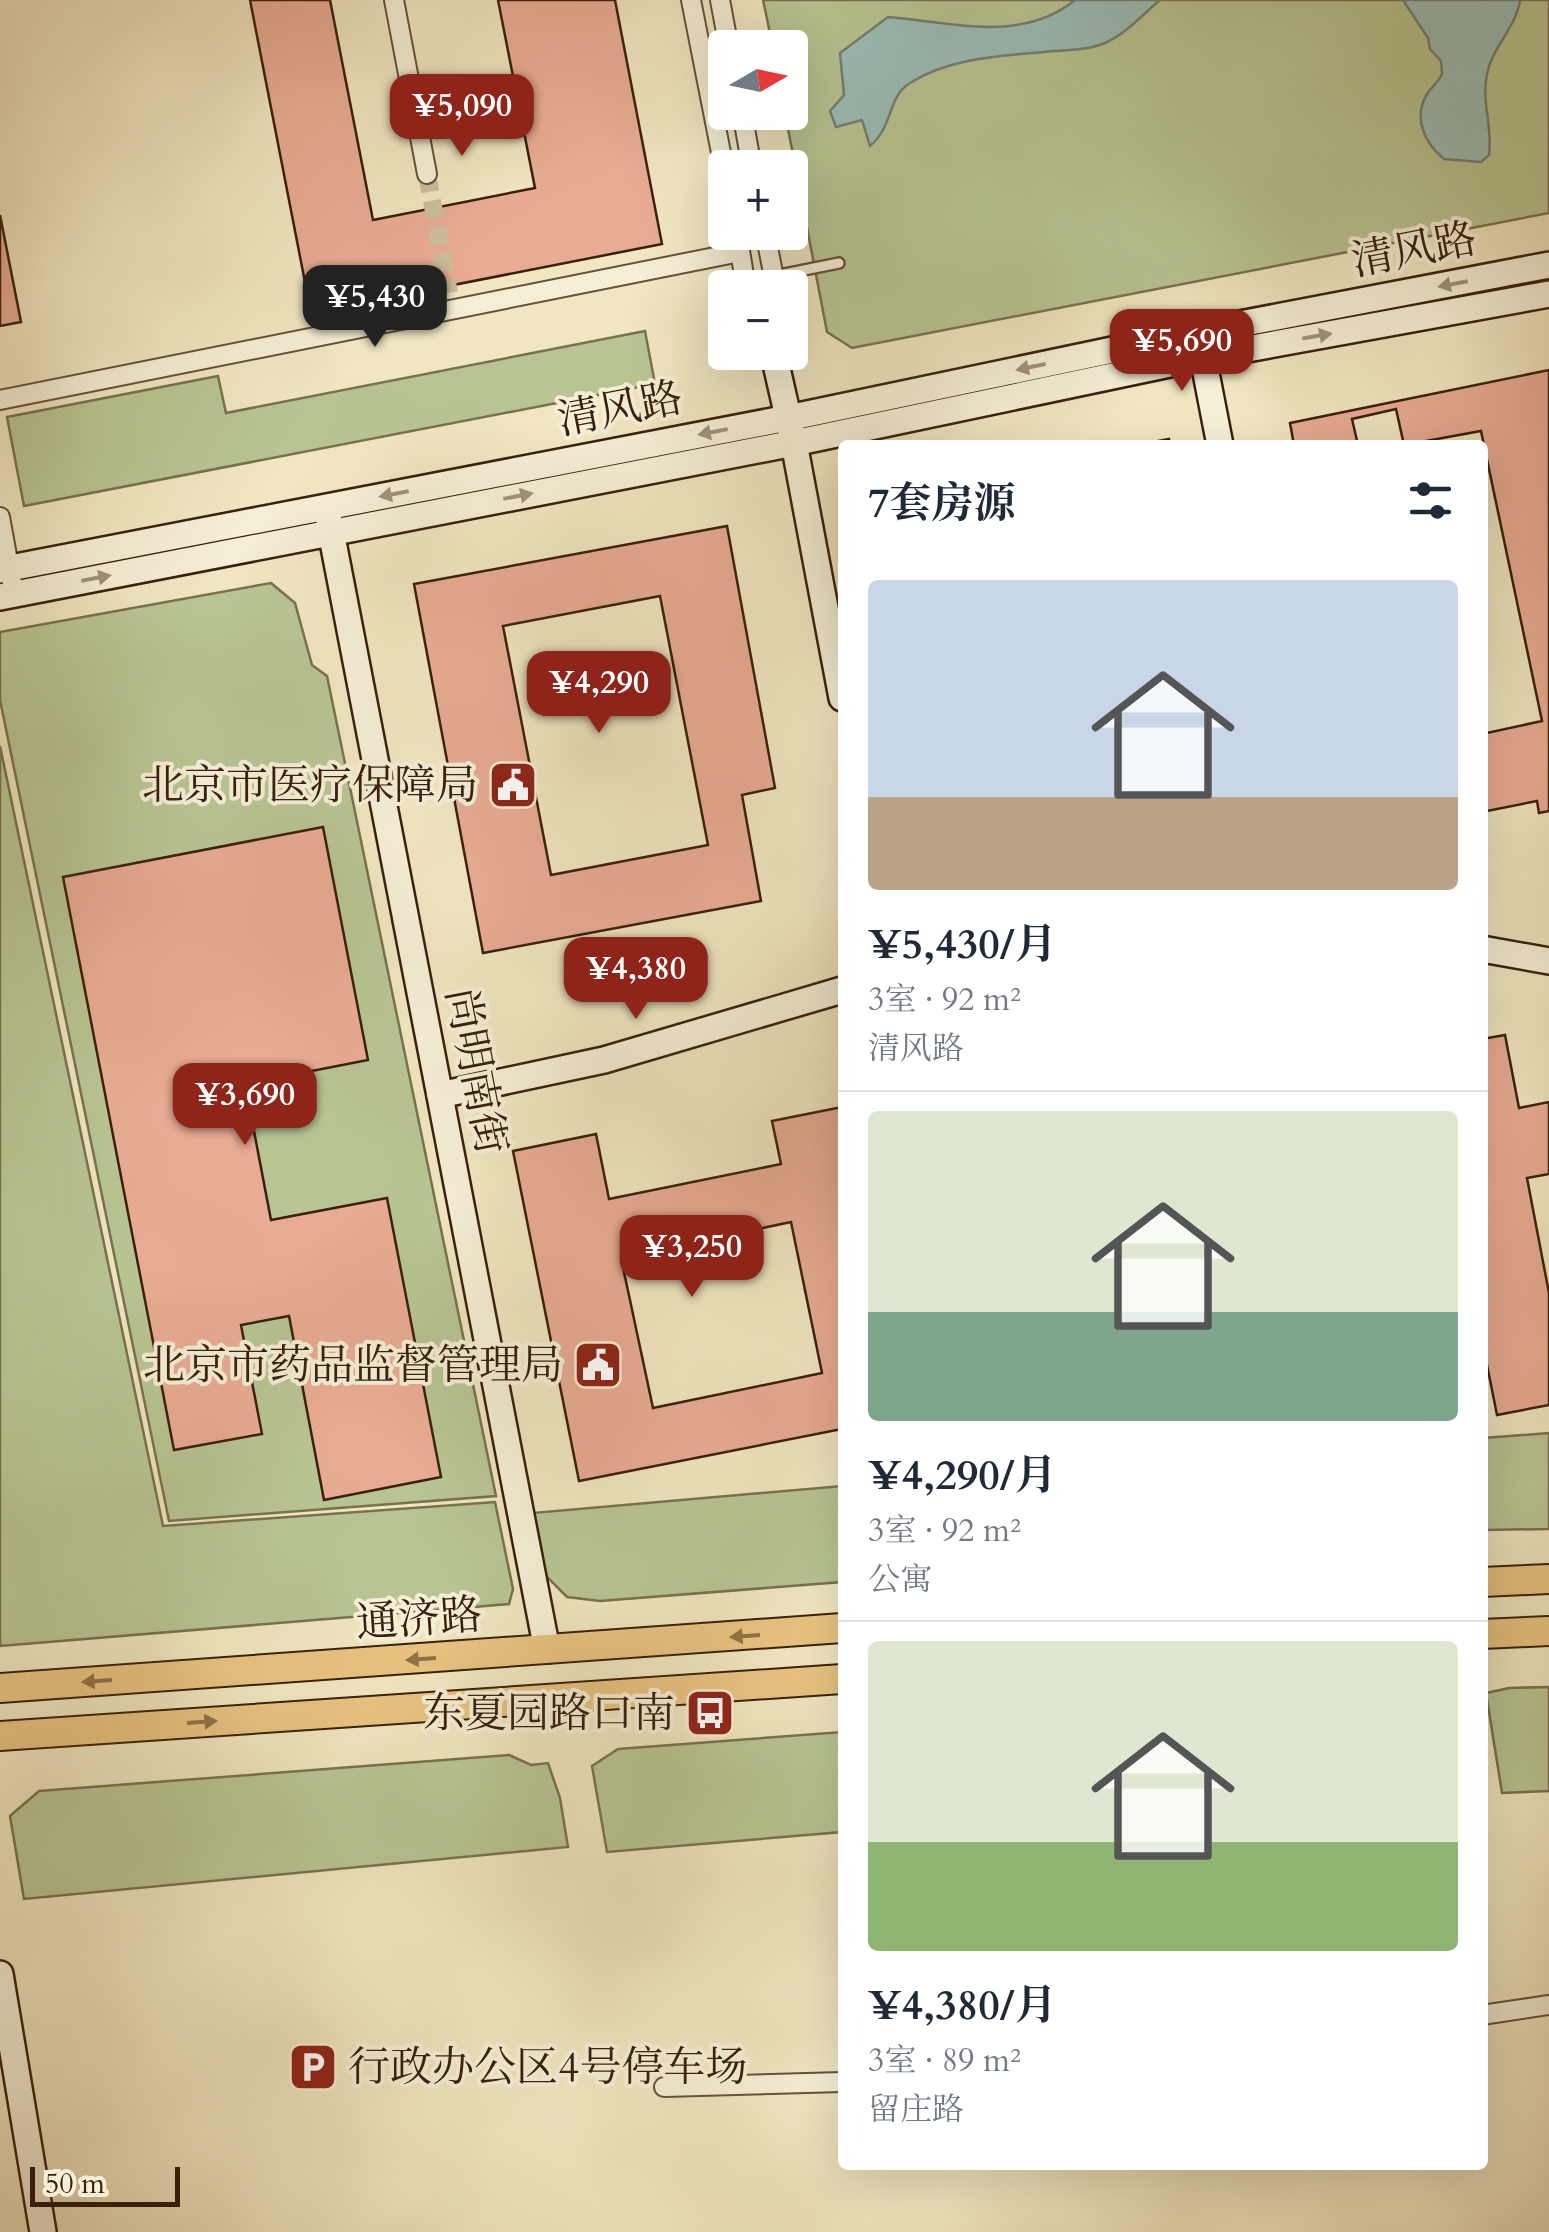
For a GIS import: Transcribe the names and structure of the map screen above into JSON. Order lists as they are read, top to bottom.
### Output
{
  "streets": {
    "main road": ["通济路"],
    "street": ["清风路", "尚明南街"]
  },
  "crossings": [
    ["清风路", "尚明南街"],
    ["尚明南街", "通济路"]
  ],
  "places": {
    "public building": ["北京市医疗保障局", "北京市药品监督管理局"],
    "bus stop": ["东夏园路口南"],
    "parking": ["行政办公区4号停车场"]
  },
  "scale_bar": "50 m",
  "north": "right",
  "page": {
    "map_buttons": ["+", "−"],
    "price": [
      "¥5,090",
      "¥5,430",
      "¥5,690",
      "¥4,290",
      "¥4,380",
      "¥3,690",
      "¥3,250"
    ],
    "heading": "7套房源",
    "list": [
      {
        "name": "¥5,430/月",
        "note": "3室 · 92 m² · 清风路"
      },
      {
        "name": "¥4,290/月",
        "note": "3室 · 92 m² · 公寓"
      },
      {
        "name": "¥4,380/月",
        "note": "3室 · 89 m² · 留庄路"
      }
    ],
    "scale": "50 m"
  }
}
